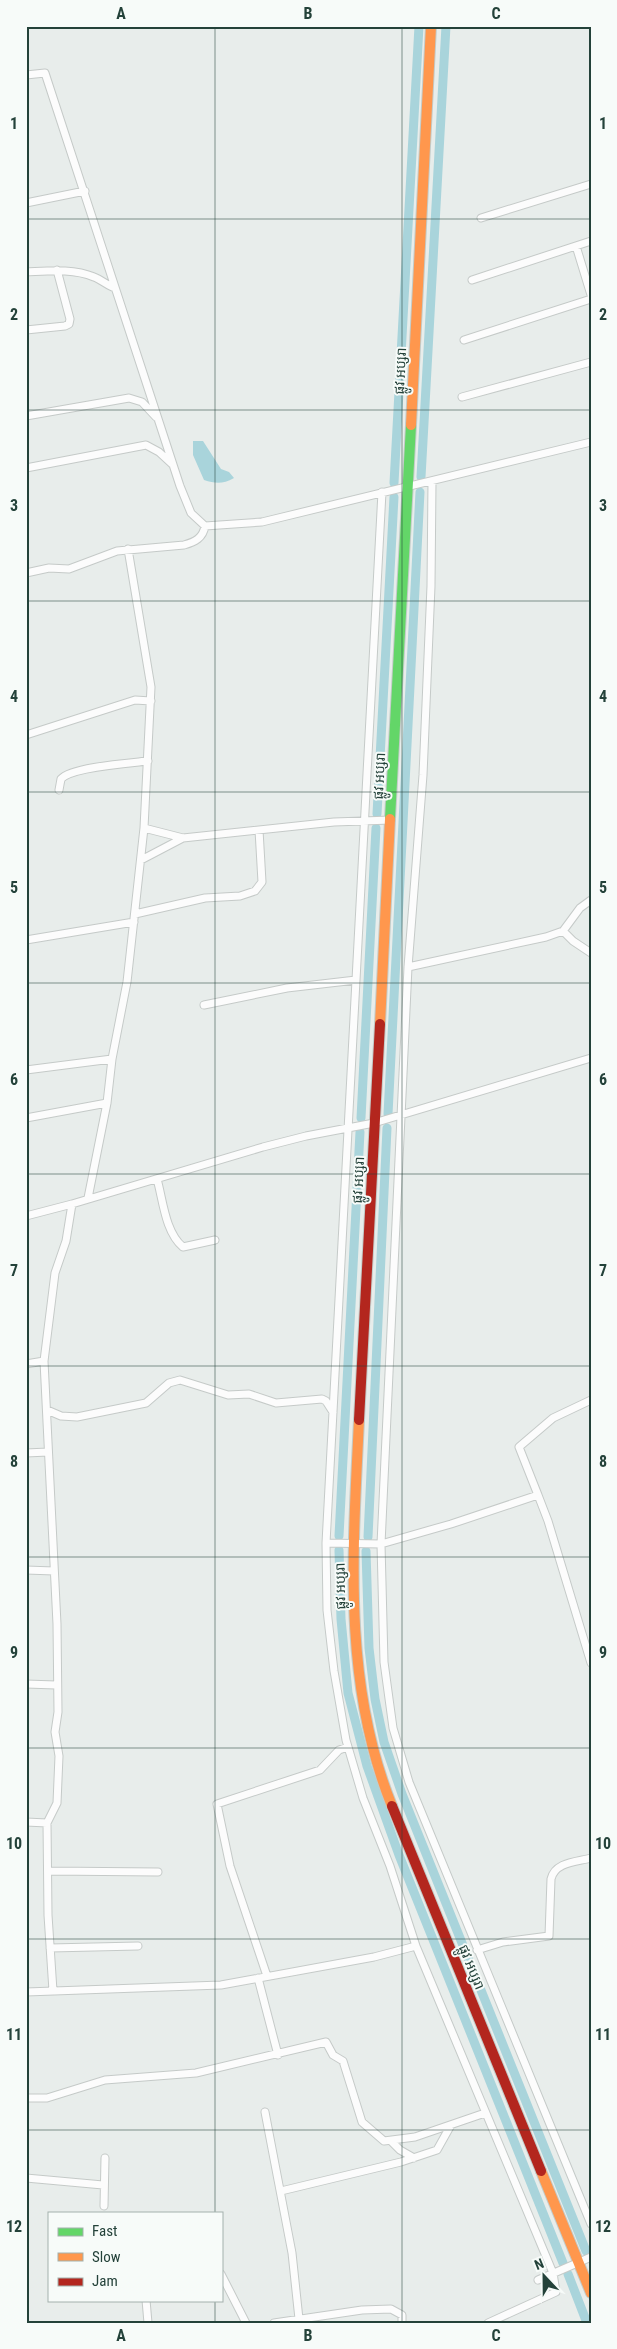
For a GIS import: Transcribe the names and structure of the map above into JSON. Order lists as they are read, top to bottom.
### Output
{
  "streets": {
    "street": ["ផ្លូវ អប្សរា"]
  },
  "legend": ["Fast", "Slow", "Jam"],
  "north": "top",
  "grid": {
    "columns": ["A", "B", "C"],
    "rows": [
      "1",
      "2",
      "3",
      "4",
      "5",
      "6",
      "7",
      "8",
      "9",
      "10",
      "11",
      "12"
    ]
  }
}
